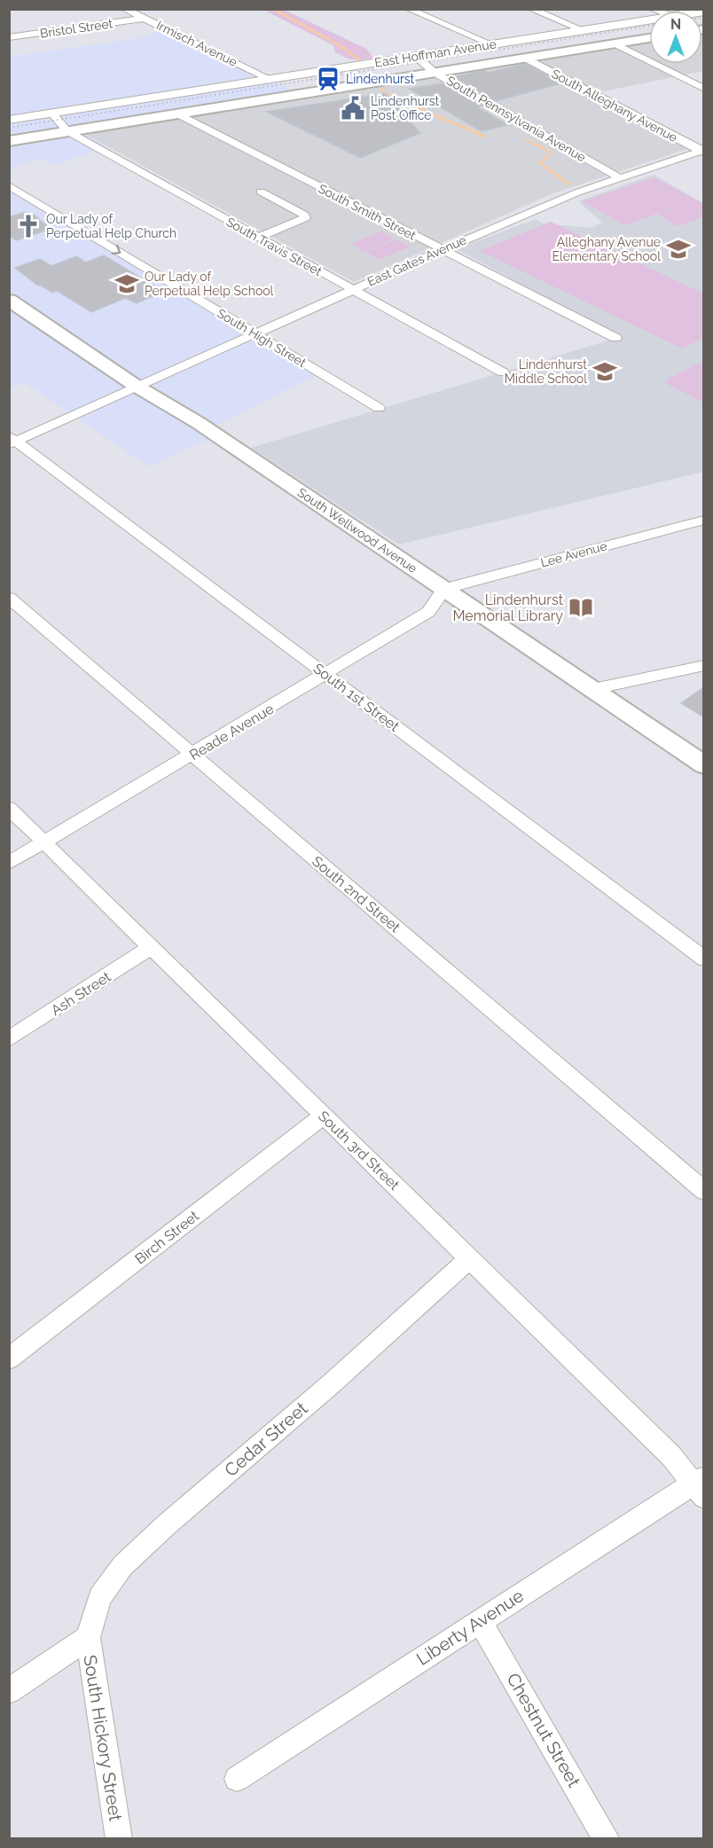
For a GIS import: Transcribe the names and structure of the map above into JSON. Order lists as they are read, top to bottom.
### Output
{
  "streets": {
    "main road": ["East Hoffman Avenue", "South Wellwood Avenue"],
    "street": [
      "Bristol Street",
      "Irmisch Avenue",
      "South Alleghany Avenue",
      "South Pennsylvania Avenue",
      "South Smith Street",
      "South Travis Street",
      "East Gates Avenue",
      "South High Street",
      "Lee Avenue",
      "South 1st Street",
      "Reade Avenue",
      "South 2nd Street",
      "Ash Street",
      "South 3rd Street",
      "Birch Street",
      "Cedar Street",
      "Liberty Avenue",
      "Chestnut Street",
      "South Hickory Street"
    ]
  },
  "crossings": [
    ["Bristol Street", "Irmisch Avenue"],
    ["Irmisch Avenue", "East Hoffman Avenue"],
    ["East Hoffman Avenue", "South Alleghany Avenue"],
    ["East Hoffman Avenue", "South Pennsylvania Avenue"],
    ["East Hoffman Avenue", "South Smith Street"],
    ["East Hoffman Avenue", "South Travis Street"],
    ["South Alleghany Avenue", "East Gates Avenue"],
    ["South Pennsylvania Avenue", "East Gates Avenue"],
    ["South Smith Street", "East Gates Avenue"],
    ["South Travis Street", "East Gates Avenue"],
    ["East Gates Avenue", "South High Street"],
    ["East Gates Avenue", "South Wellwood Avenue"],
    ["East Gates Avenue", "South 1st Street"],
    ["South Wellwood Avenue", "Lee Avenue"],
    ["South Wellwood Avenue", "Reade Avenue"],
    ["Lee Avenue", "Reade Avenue"],
    ["South 1st Street", "Reade Avenue"],
    ["Reade Avenue", "South 2nd Street"],
    ["Reade Avenue", "South 3rd Street"],
    ["Ash Street", "South 3rd Street"],
    ["South 3rd Street", "Birch Street"],
    ["South 3rd Street", "Cedar Street"],
    ["South 3rd Street", "Liberty Avenue"],
    ["Cedar Street", "South Hickory Street"],
    ["Liberty Avenue", "Chestnut Street"]
  ],
  "one_way": ["South High Street"],
  "places": {
    "station": ["Lindenhurst"],
    "public building": ["Lindenhurst Post Office"],
    "church": ["Our Lady of Perpetual Help Church"],
    "school or university": ["Alleghany Avenue Elementary School", "Our Lady of Perpetual Help School", "Lindenhurst Middle School"],
    "library": ["Lindenhurst Memorial Library"]
  },
  "north": "top"
}
